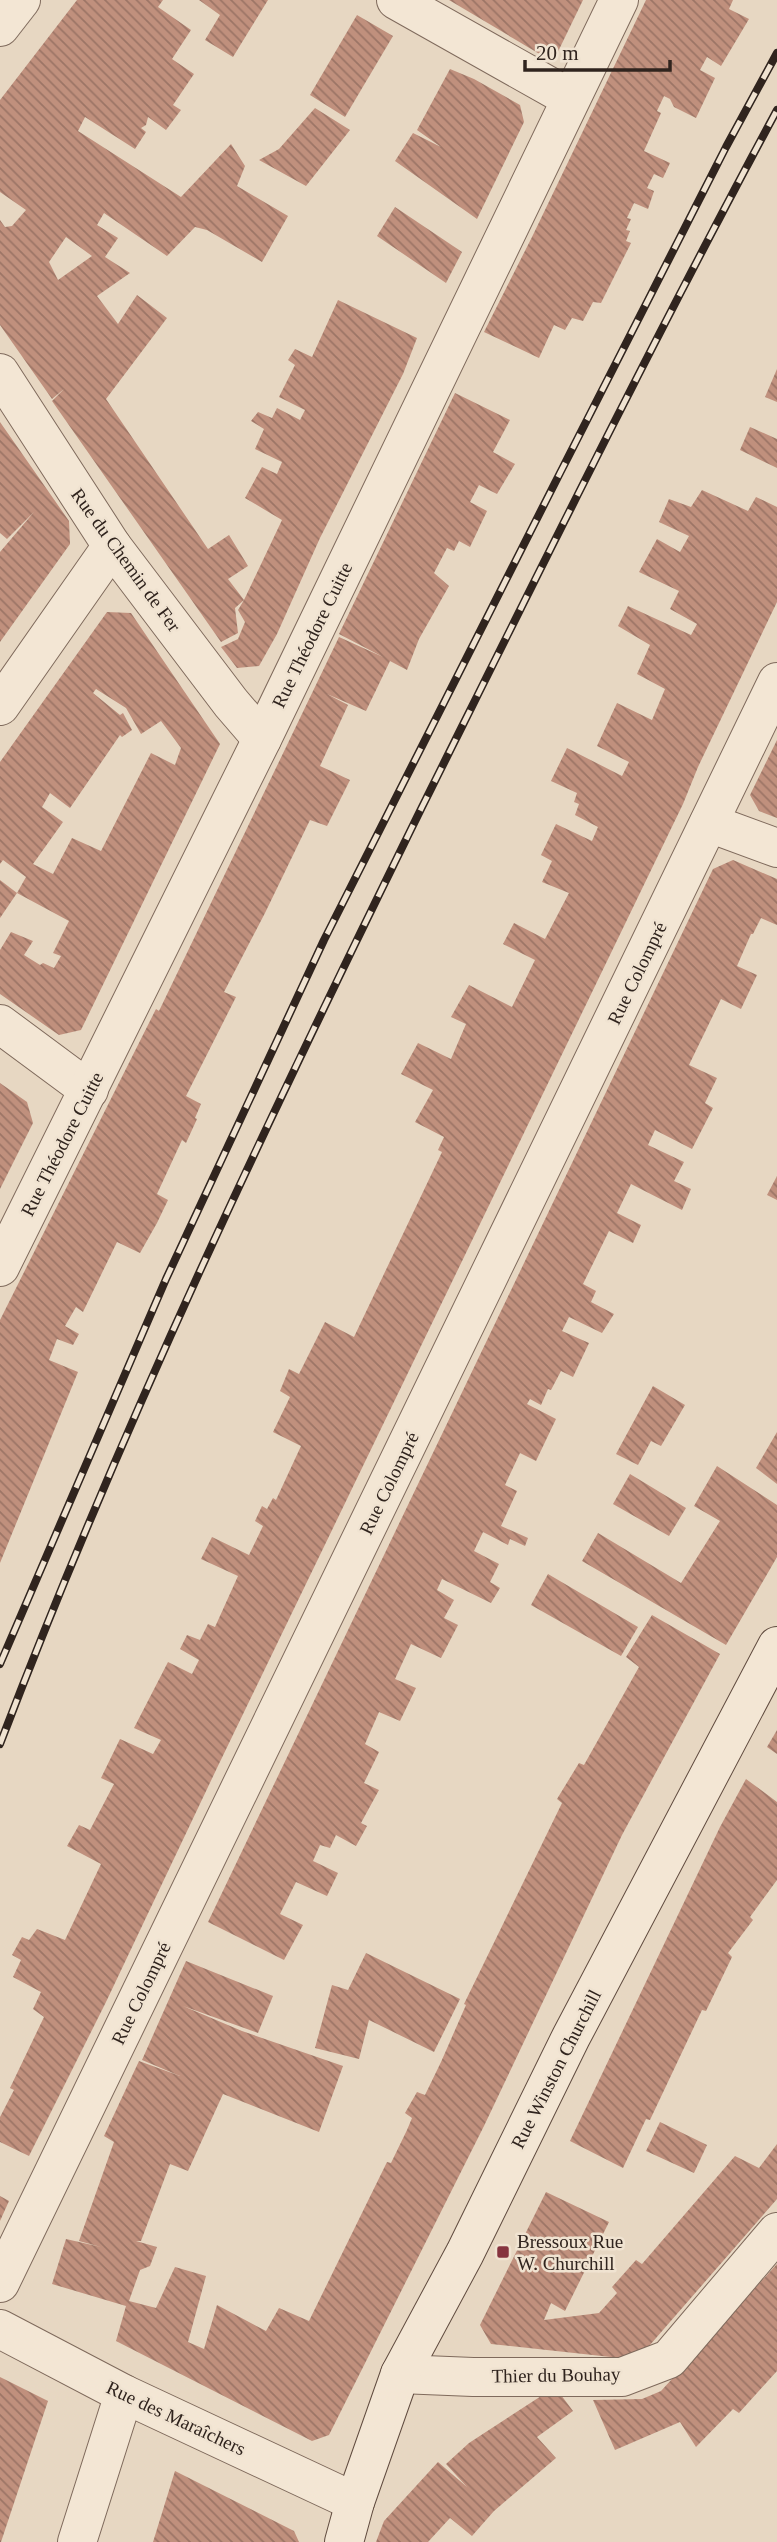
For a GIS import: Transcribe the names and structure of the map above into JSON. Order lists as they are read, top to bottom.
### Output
{
  "streets": {
    "street": [
      "Rue du Chemin de Fer",
      "Rue Théodore Cuitte",
      "Rue Colompré",
      "Rue Winston Churchill",
      "Thier du Bouhay",
      "Rue des Maraîchers"
    ]
  },
  "crossings": [
    ["Rue du Chemin de Fer", "Rue Théodore Cuitte"],
    ["Rue Winston Churchill", "Thier du Bouhay"],
    ["Rue Winston Churchill", "Rue des Maraîchers"]
  ],
  "places": {
    "transit": ["Bressoux Rue W. Churchill"]
  },
  "scale_bar": "20 m"
}
